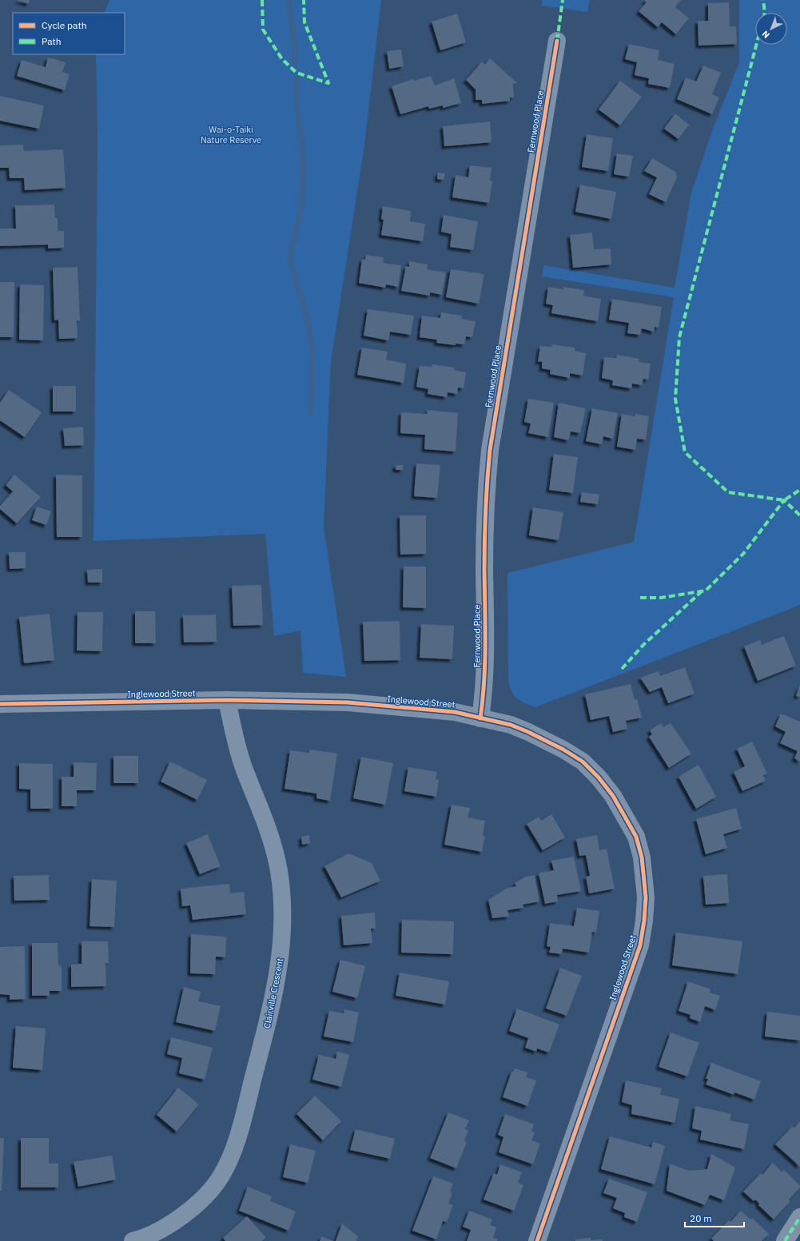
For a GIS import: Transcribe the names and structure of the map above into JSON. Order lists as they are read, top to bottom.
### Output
{
  "streets": {
    "street": ["Fernwood Place", "Inglewood Street", "Clairville Crescent"]
  },
  "crossings": [
    ["Fernwood Place", "Inglewood Street"],
    ["Inglewood Street", "Clairville Crescent"]
  ],
  "parks": ["Wai-o-Taiki Nature Reserve"],
  "legend": ["Cycle path", "Path"],
  "scale_bar": "20 m",
  "north": "bottom left"
}
